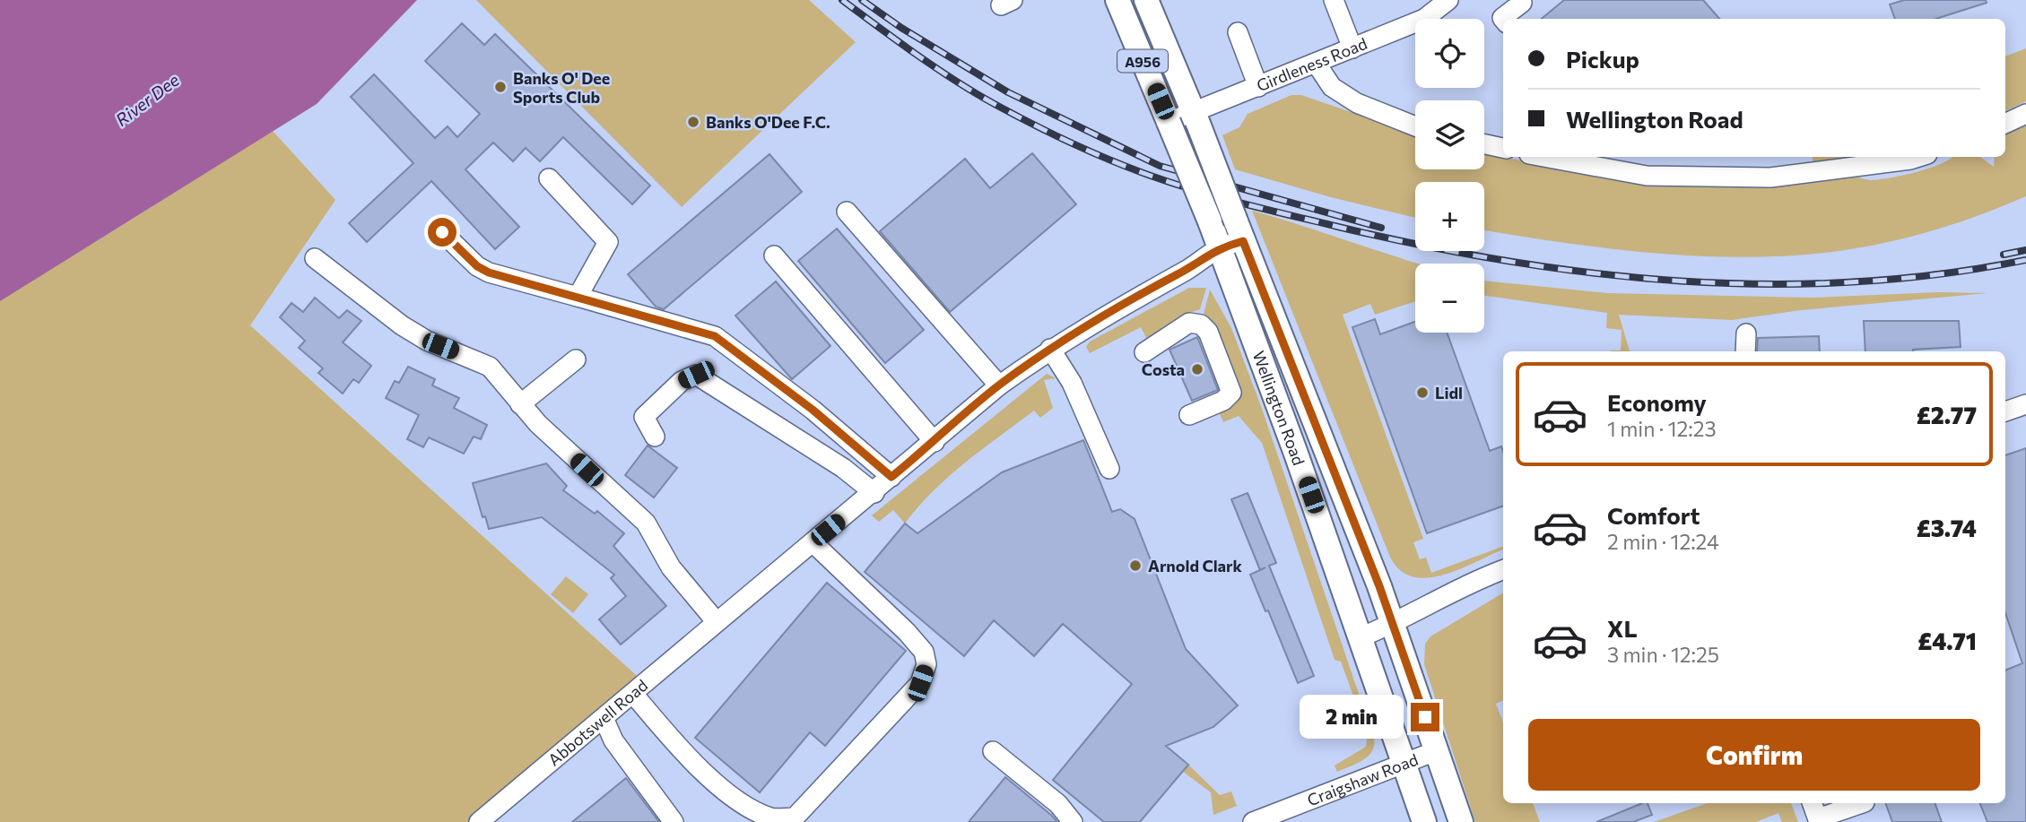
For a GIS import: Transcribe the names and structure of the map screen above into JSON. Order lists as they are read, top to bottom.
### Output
{
  "streets": {
    "main road": ["A956", "Wellington Road"],
    "street": ["Girdleness Road", "Abbotswell Road", "Craigshaw Road"]
  },
  "crossings": [
    ["Girdleness Road", "Wellington Road"],
    ["Wellington Road", "Abbotswell Road"],
    ["Wellington Road", "Craigshaw Road"]
  ],
  "water": ["River Dee"],
  "places": [
    "Banks O' Dee Sports Club",
    "Banks O'Dee F.C.",
    "Costa",
    "Lidl",
    "Arnold Clark"
  ],
  "page": {
    "map_buttons": ["+", "−"],
    "banner": ["Pickup", "Wellington Road"],
    "list": [
      {
        "name": "Economy",
        "note": "1 min · 12:23",
        "value": "£2.77"
      },
      {
        "name": "Comfort",
        "note": "2 min · 12:24",
        "value": "£3.74"
      },
      {
        "name": "XL",
        "note": "3 min · 12:25",
        "value": "£4.71"
      }
    ],
    "bubble": "2 min",
    "buttons": "Confirm"
  }
}
